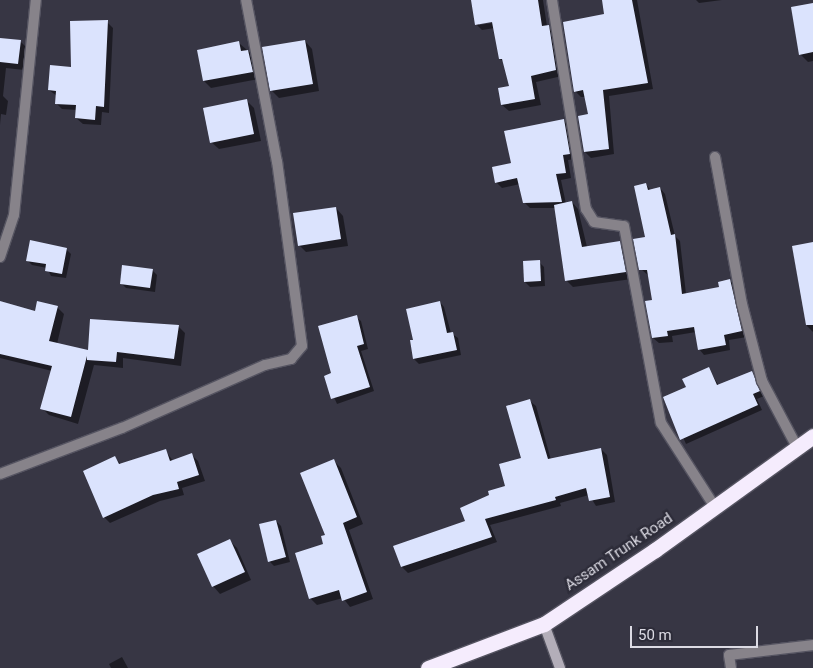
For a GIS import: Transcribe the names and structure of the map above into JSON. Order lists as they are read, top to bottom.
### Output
{
  "streets": {
    "highway": ["Assam Trunk Road"]
  },
  "scale_bar": "50 m"
}
